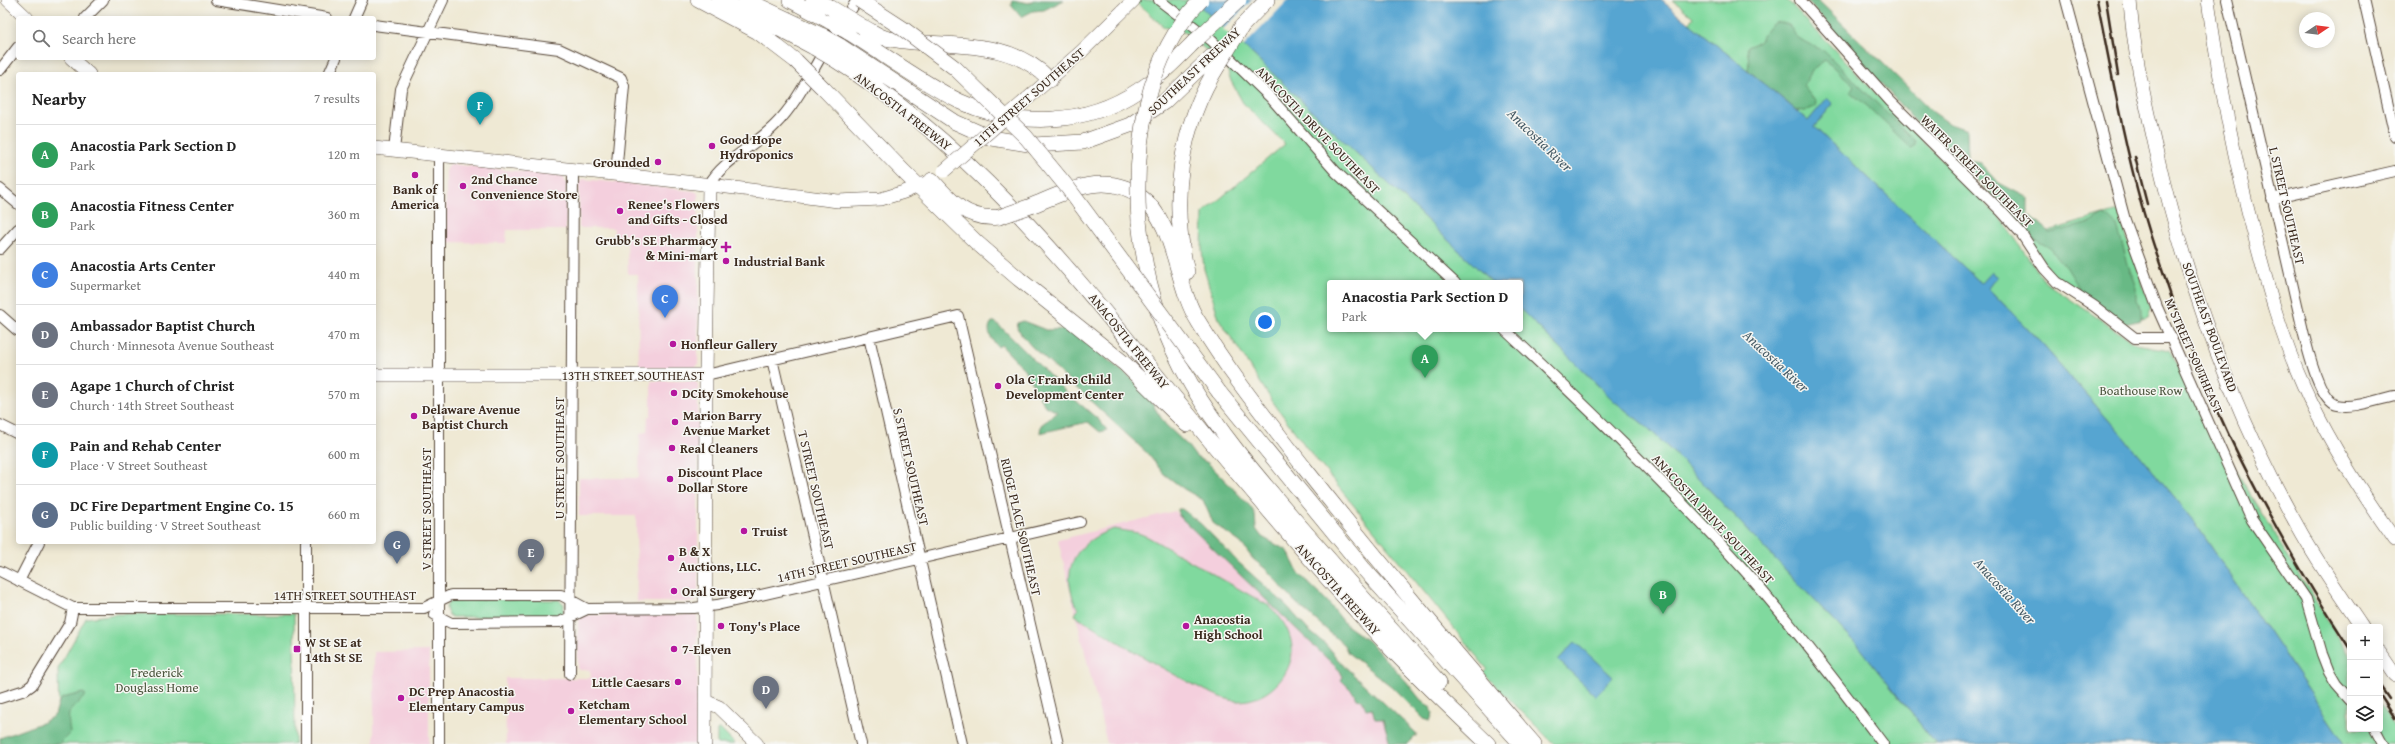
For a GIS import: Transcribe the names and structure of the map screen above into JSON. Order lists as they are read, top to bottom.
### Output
{
  "streets": {
    "highway": ["SOUTHEAST FREEWAY", "ANACOSTIA FREEWAY"],
    "main road": ["11TH STREET SOUTHEAST", "SOUTHEAST BOULEVARD", "13TH STREET SOUTHEAST"],
    "street": [
      "ANACOSTIA DRIVE SOUTHEAST",
      "WATER STREET SOUTHEAST",
      "L STREET SOUTHEAST",
      "M STREET SOUTHEAST",
      "U STREET SOUTHEAST",
      "S STREET SOUTHEAST",
      "T STREET SOUTHEAST",
      "V STREET SOUTHEAST",
      "RIDGE PLACE SOUTHEAST",
      "14TH STREET SOUTHEAST"
    ]
  },
  "crossings": [
    ["SOUTHEAST FREEWAY", "ANACOSTIA FREEWAY"],
    ["11TH STREET SOUTHEAST", "U STREET SOUTHEAST"],
    ["11TH STREET SOUTHEAST", "V STREET SOUTHEAST"],
    ["WATER STREET SOUTHEAST", "M STREET SOUTHEAST"],
    ["13TH STREET SOUTHEAST", "U STREET SOUTHEAST"],
    ["13TH STREET SOUTHEAST", "S STREET SOUTHEAST"],
    ["13TH STREET SOUTHEAST", "T STREET SOUTHEAST"],
    ["13TH STREET SOUTHEAST", "V STREET SOUTHEAST"],
    ["13TH STREET SOUTHEAST", "RIDGE PLACE SOUTHEAST"],
    ["U STREET SOUTHEAST", "14TH STREET SOUTHEAST"],
    ["S STREET SOUTHEAST", "14TH STREET SOUTHEAST"],
    ["T STREET SOUTHEAST", "14TH STREET SOUTHEAST"],
    ["V STREET SOUTHEAST", "14TH STREET SOUTHEAST"],
    ["RIDGE PLACE SOUTHEAST", "14TH STREET SOUTHEAST"]
  ],
  "water": ["Anacostia River"],
  "parks": ["Boathouse Row", "Frederick Douglass Home"],
  "places": {
    "other": [
      "Good Hope Hydroponics",
      "Grounded",
      "Bank of America",
      "2nd Chance Convenience Store",
      "Renee's Flowers and Gifts - Closed",
      "Industrial Bank",
      "Honfleur Gallery",
      "Ola C Franks Child Development Center",
      "DCity Smokehouse",
      "Delaware Avenue Baptist Church",
      "Marion Barry Avenue Market",
      "Real Cleaners",
      "Discount Place Dollar Store",
      "Truist",
      "B & X Auctions, LLC.",
      "Oral Surgery",
      "Tony's Place",
      "Anacostia High School",
      "7-Eleven",
      "Little Caesars",
      "DC Prep Anacostia Elementary Campus",
      "Ketcham Elementary School"
    ],
    "health": ["Grubb's SE Pharmacy & Mini-mart"],
    "transit": ["W St SE at 14th St SE"]
  },
  "north": "right",
  "page": {
    "search": "Search here",
    "heading": ["Nearby", "7 results"],
    "pins": [
      "F",
      "C",
      "A",
      "G",
      "E",
      "B",
      "D"
    ],
    "list": [
      {
        "mark": "A",
        "name": "Anacostia Park Section D",
        "note": "Park",
        "value": "120 m"
      },
      {
        "mark": "B",
        "name": "Anacostia Fitness Center",
        "note": "Park",
        "value": "360 m"
      },
      {
        "mark": "C",
        "name": "Anacostia Arts Center",
        "note": "Supermarket",
        "value": "440 m"
      },
      {
        "mark": "D",
        "name": "Ambassador Baptist Church",
        "note": "Church · Minnesota Avenue Southeast",
        "value": "470 m"
      },
      {
        "mark": "E",
        "name": "Agape 1 Church of Christ",
        "note": "Church · 14th Street Southeast",
        "value": "570 m"
      },
      {
        "mark": "F",
        "name": "Pain and Rehab Center",
        "note": "Place · V Street Southeast",
        "value": "600 m"
      },
      {
        "mark": "G",
        "name": "DC Fire Department Engine Co. 15",
        "note": "Public building · V Street Southeast",
        "value": "660 m"
      }
    ],
    "popup": ["Anacostia Park Section D", "Park"],
    "map_buttons": ["+", "−"]
  }
}
